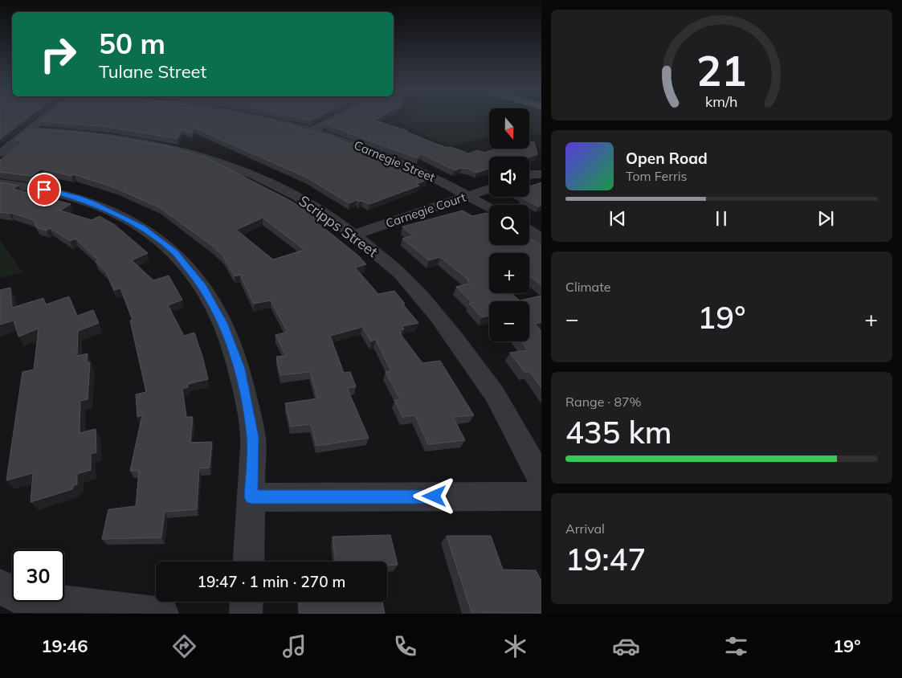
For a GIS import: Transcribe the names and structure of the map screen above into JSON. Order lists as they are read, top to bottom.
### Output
{
  "streets": {
    "street": ["Carnegie Street", "Carnegie Court", "Scripps Street"]
  },
  "crossings": [
    ["Carnegie Street", "Carnegie Court"],
    ["Carnegie Court", "Scripps Street"]
  ],
  "north": "bottom",
  "page": {
    "turn": ["50 m", "Tulane Street"],
    "map_buttons": ["+", "−"],
    "song": ["Open Road", "Tom Ferris"],
    "tile": [
      "Climate",
      ["Range · 87%", "435 km"],
      ["Arrival", "19:47"]
    ],
    "heat": ["−", "19°", "+"],
    "limit": "30",
    "trip": "19:47 · 1 min · 270 m",
    "tabs": ["19:46", "19°"],
    "gauge": ["21", "km/h"]
  }
}
